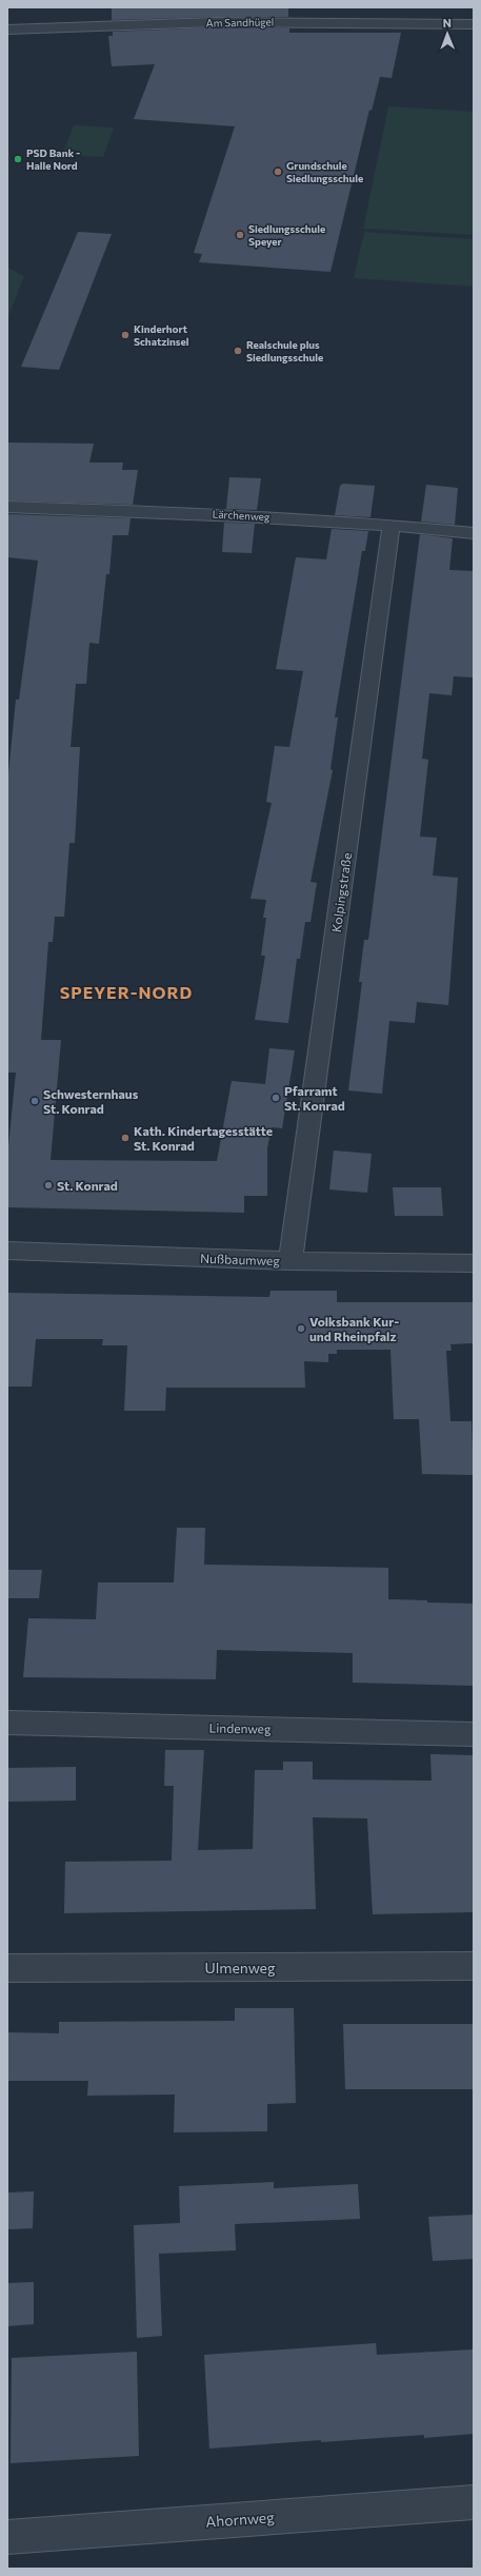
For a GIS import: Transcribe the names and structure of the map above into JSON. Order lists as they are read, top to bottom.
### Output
{
  "streets": {
    "street": [
      "Am Sandhügel",
      "Lärchenweg",
      "Kolpingstraße",
      "Nußbaumweg",
      "Lindenweg",
      "Ulmenweg",
      "Ahornweg"
    ]
  },
  "crossings": [
    ["Lärchenweg", "Kolpingstraße"],
    ["Kolpingstraße", "Nußbaumweg"]
  ],
  "districts": ["SPEYER-NORD"],
  "places": [
    "PSD Bank - Halle Nord",
    "Grundschule Siedlungsschule",
    "Siedlungsschule Speyer",
    "Kinderhort Schatzinsel",
    "Realschule plus Siedlungsschule",
    "Pfarramt St. Konrad",
    "Schwesternhaus St. Konrad",
    "Kath. Kindertagesstätte St. Konrad",
    "St. Konrad",
    "Volksbank Kur- und Rheinpfalz"
  ],
  "north": "top"
}
